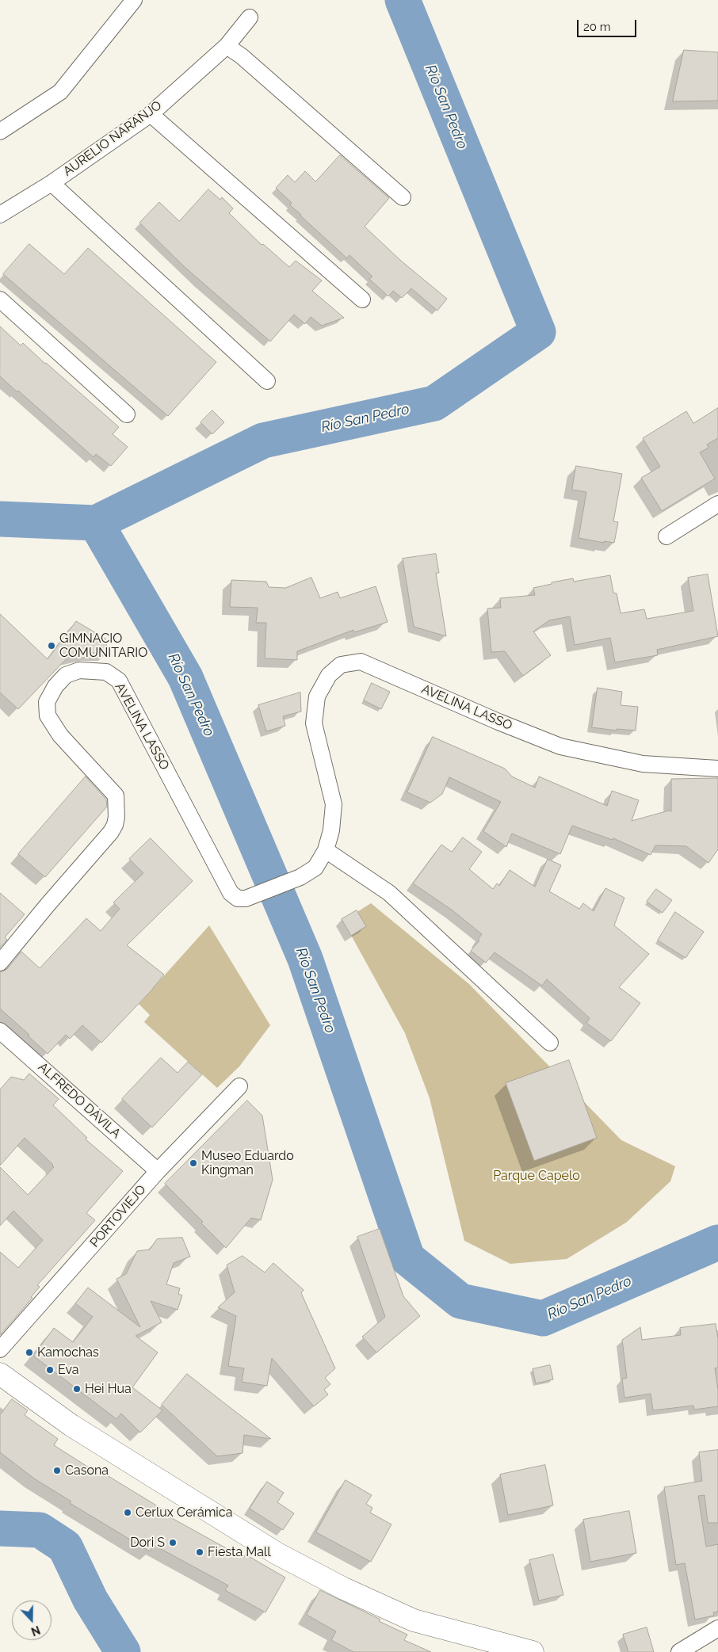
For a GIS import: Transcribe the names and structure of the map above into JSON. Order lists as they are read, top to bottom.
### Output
{
  "streets": {
    "street": [
      "AURELIO NARANJO",
      "AVELINA LASSO",
      "ALFREDO DÀVILA",
      "PORTOVIEJO"
    ]
  },
  "crossings": [
    ["ALFREDO DÀVILA", "PORTOVIEJO"]
  ],
  "water": ["Río San Pedro"],
  "parks": ["Parque Capelo"],
  "places": [
    "GIMNACIO COMUNITARIO",
    "Museo Eduardo Kingman",
    "Kamochas",
    "Eva",
    "Hei Hua",
    "Casona",
    "Cerlux Cerámica",
    "Dori S",
    "Fiesta Mall"
  ],
  "scale_bar": "20 m",
  "north": "bottom"
}
